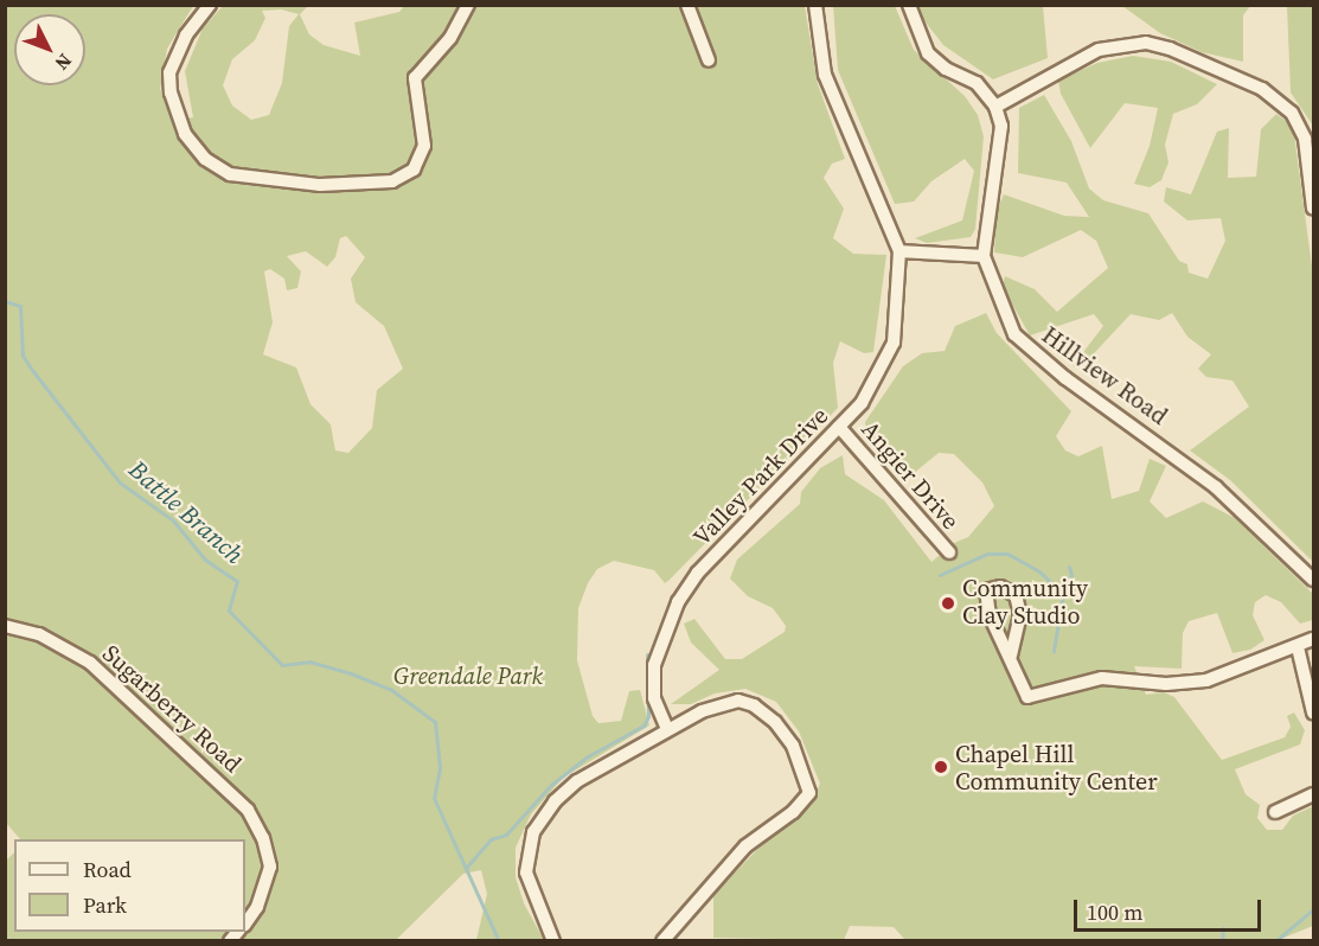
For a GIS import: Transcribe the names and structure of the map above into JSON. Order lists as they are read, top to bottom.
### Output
{
  "streets": {
    "street": [
      "Hillview Road",
      "Angier Drive",
      "Valley Park Drive",
      "Sugarberry Road"
    ]
  },
  "crossings": [
    ["Angier Drive", "Valley Park Drive"]
  ],
  "water": ["Battle Branch"],
  "parks": ["Greendale Park"],
  "places": ["Community Clay Studio", "Chapel Hill Community Center"],
  "legend": ["Road", "Park"],
  "scale_bar": "100 m",
  "north": "bottom right"
}
